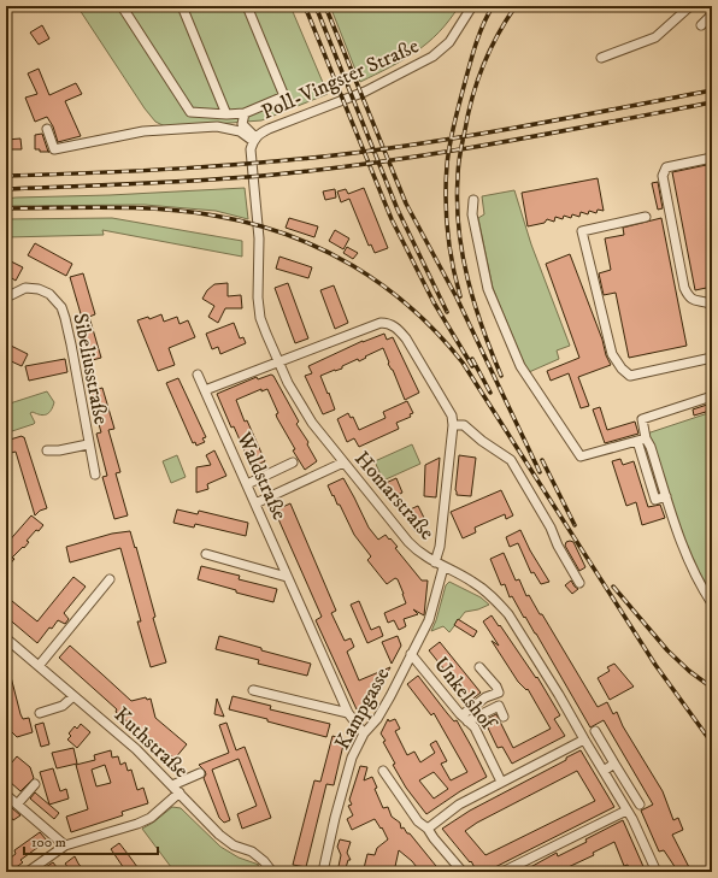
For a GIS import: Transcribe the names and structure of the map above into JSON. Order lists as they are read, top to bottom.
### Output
{
  "streets": {
    "street": [
      "Poll-Vingster Straße",
      "Sibeliusstraße",
      "Waldstraße",
      "Homarstraße",
      "Unkelshof",
      "Kampgasse",
      "Kuthstraße"
    ]
  },
  "crossings": [
    ["Poll-Vingster Straße", "Homarstraße"],
    ["Waldstraße", "Kampgasse"],
    ["Homarstraße", "Kampgasse"],
    ["Unkelshof", "Kampgasse"]
  ],
  "scale_bar": "100 m"
}
